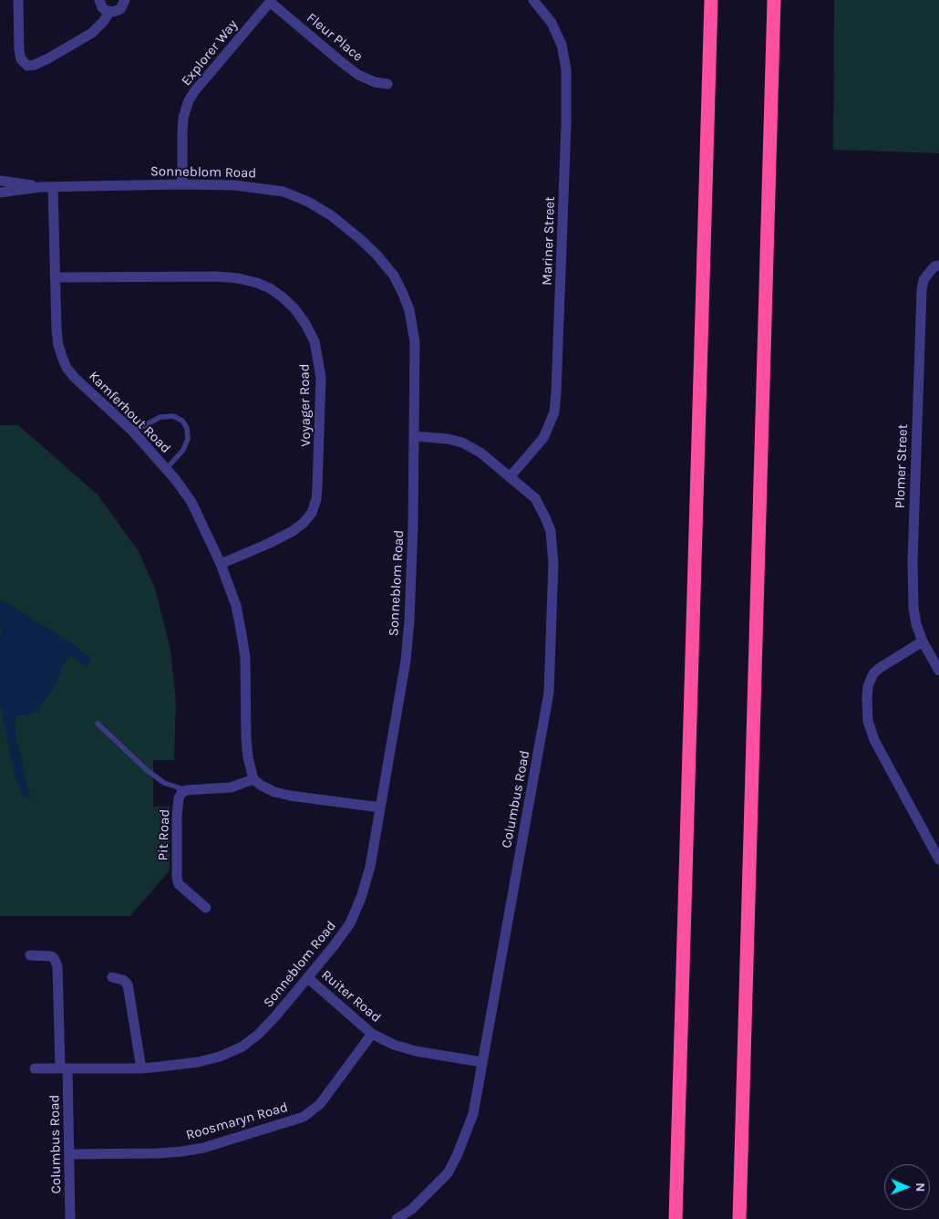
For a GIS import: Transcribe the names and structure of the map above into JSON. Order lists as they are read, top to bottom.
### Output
{
  "streets": {
    "street": [
      "Fleur Place",
      "Explorer Way",
      "Sonneblom Road",
      "Mariner Street",
      "Voyager Road",
      "Kamferhout Road",
      "Plomer Street",
      "Columbus Road",
      "Pit Road",
      "Ruiter Road",
      "Roosmaryn Road"
    ]
  },
  "crossings": [
    ["Fleur Place", "Explorer Way"],
    ["Explorer Way", "Sonneblom Road"],
    ["Sonneblom Road", "Kamferhout Road"],
    ["Sonneblom Road", "Columbus Road"],
    ["Sonneblom Road", "Ruiter Road"],
    ["Mariner Street", "Columbus Road"],
    ["Voyager Road", "Kamferhout Road"],
    ["Columbus Road", "Ruiter Road"],
    ["Columbus Road", "Roosmaryn Road"],
    ["Ruiter Road", "Roosmaryn Road"]
  ],
  "north": "right"
}
